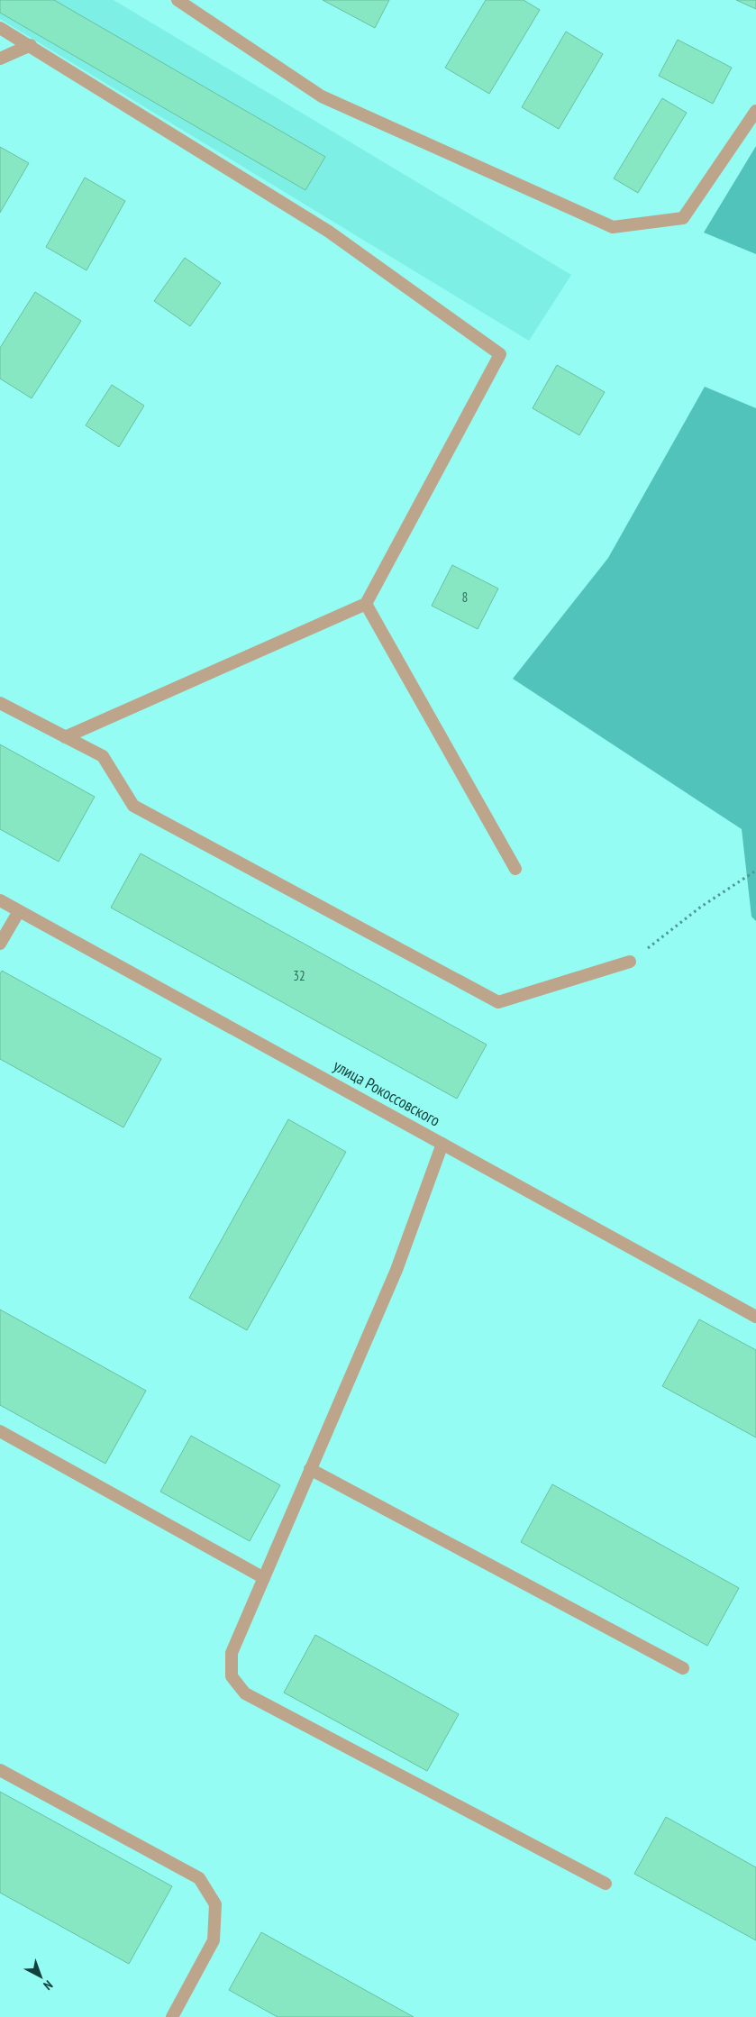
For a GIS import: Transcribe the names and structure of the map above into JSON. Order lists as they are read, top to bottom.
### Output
{
  "streets": {
    "street": ["улица Рокоссовского"]
  },
  "house_numbers": ["8", "32"],
  "north": "bottom right"
}
